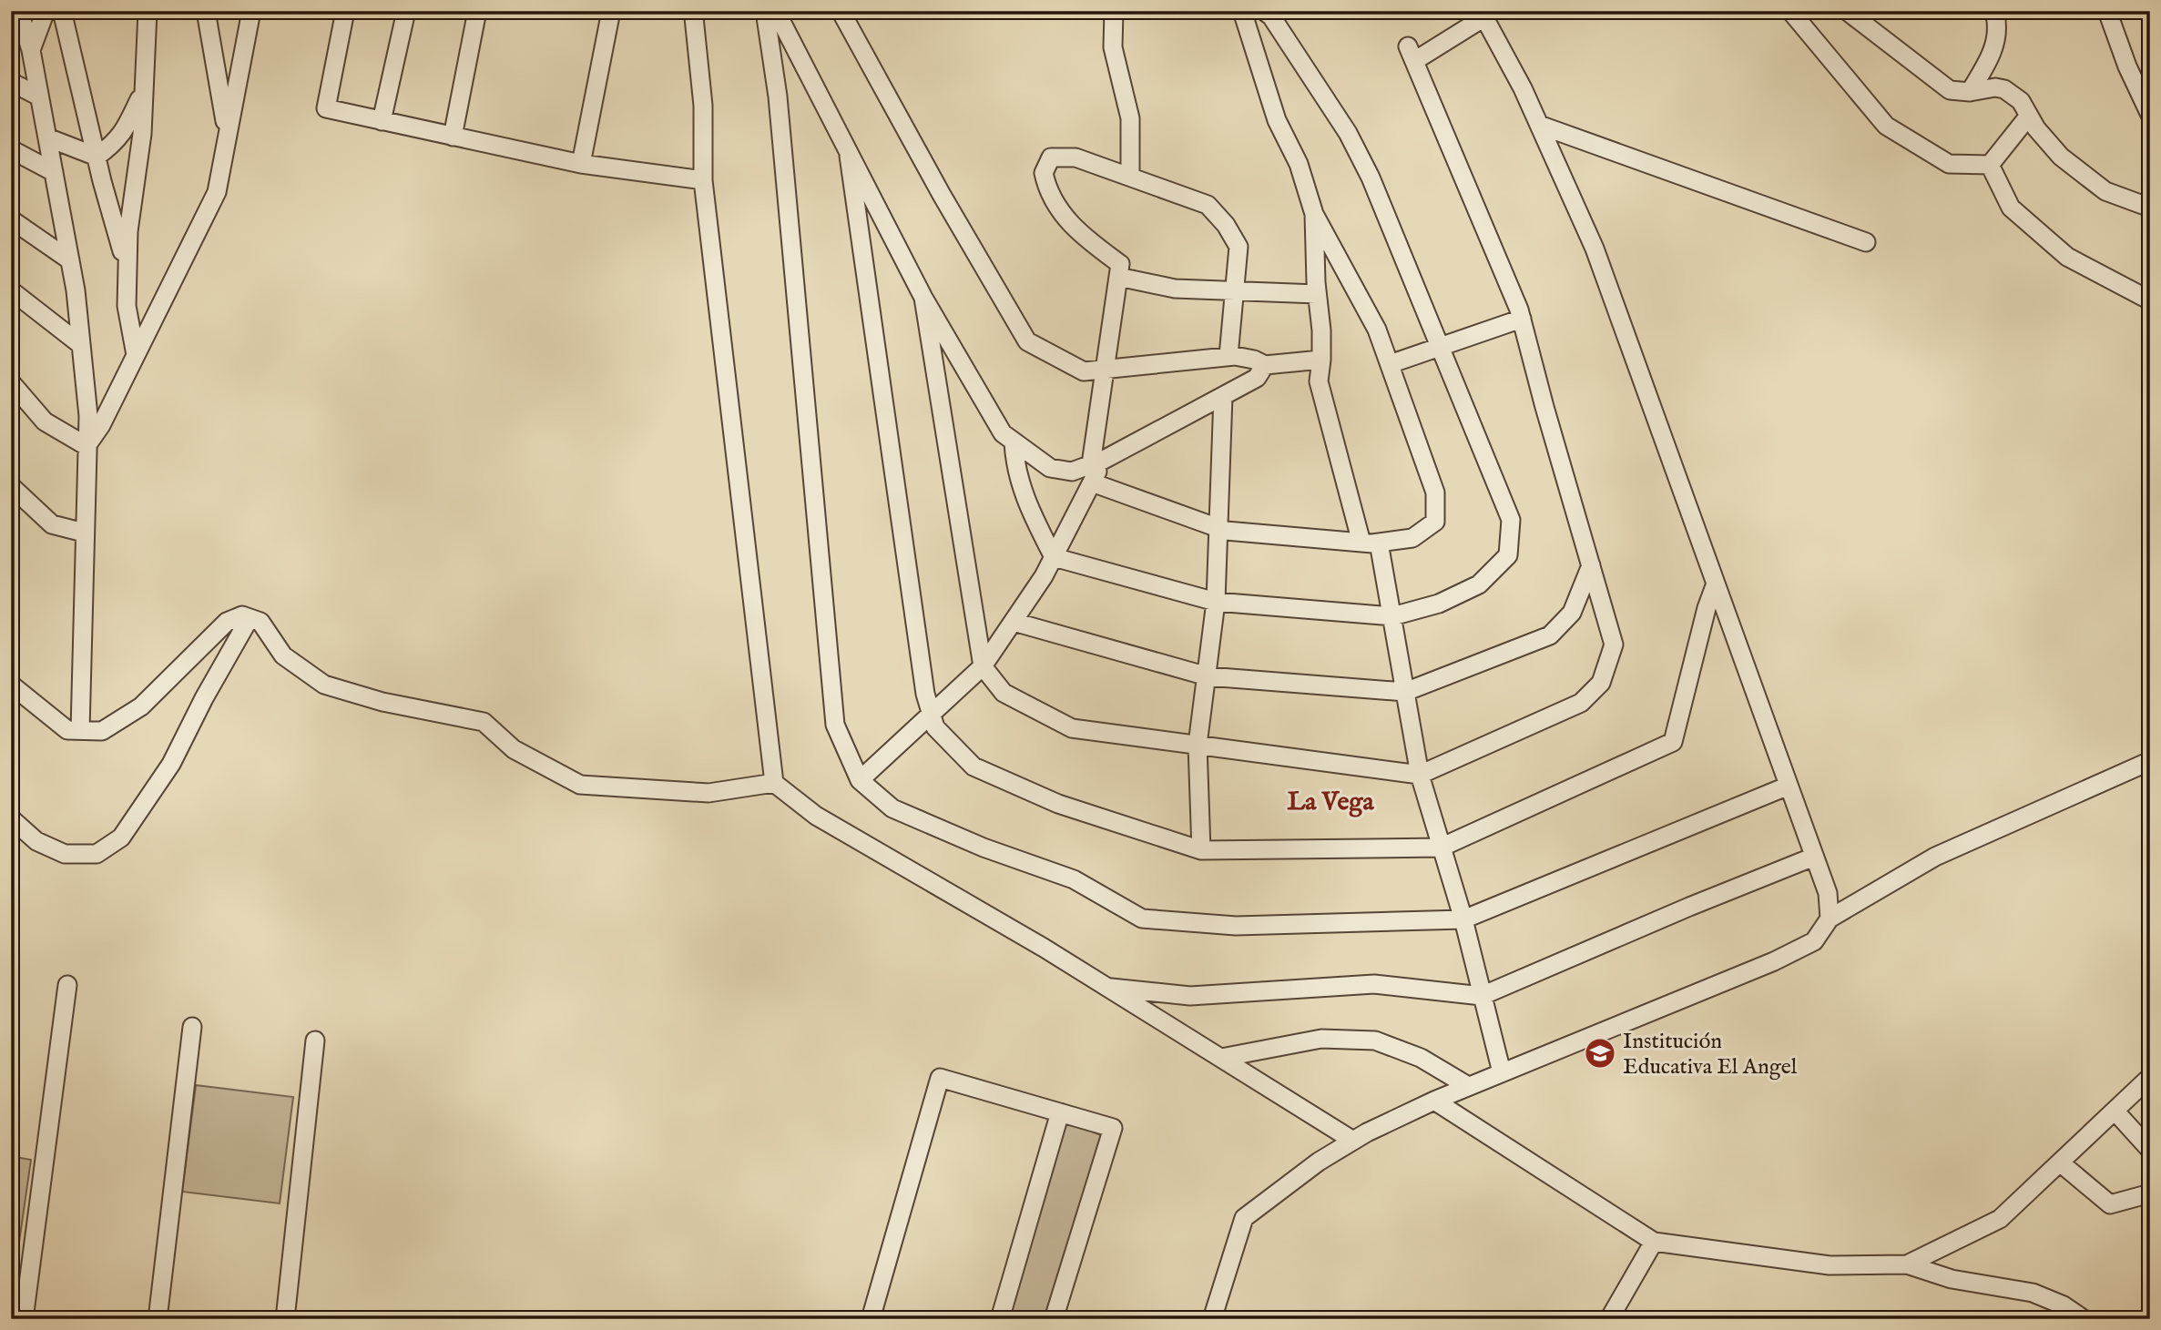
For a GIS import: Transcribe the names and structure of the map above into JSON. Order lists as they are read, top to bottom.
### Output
{
  "districts": ["La Vega"],
  "places": {
    "school or university": ["Institución Educativa El Angel"]
  }
}
